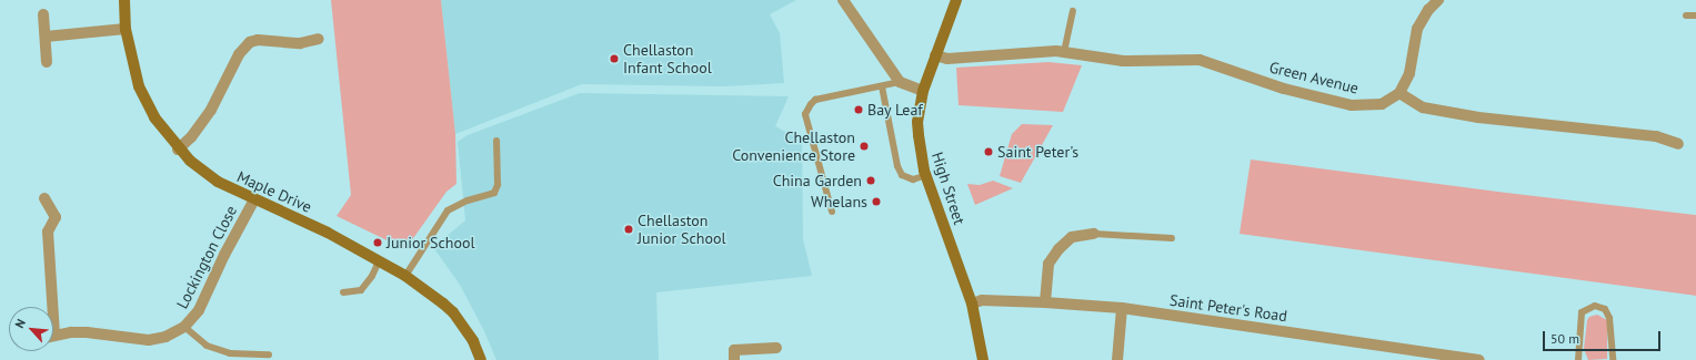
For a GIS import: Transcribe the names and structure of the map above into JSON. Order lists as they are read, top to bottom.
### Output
{
  "streets": {
    "street": [
      "Green Avenue",
      "High Street",
      "Maple Drive",
      "Lockington Close",
      "Saint Peter's Road"
    ]
  },
  "crossings": [
    ["Green Avenue", "High Street"],
    ["High Street", "Saint Peter's Road"],
    ["Maple Drive", "Lockington Close"]
  ],
  "places": [
    "Chellaston Infant School",
    "Bay Leaf",
    "Chellaston Convenience Store",
    "Saint Peter's",
    "China Garden",
    "Whelans",
    "Chellaston Junior School",
    "Junior School"
  ],
  "scale_bar": "50 m",
  "north": "top left"
}
